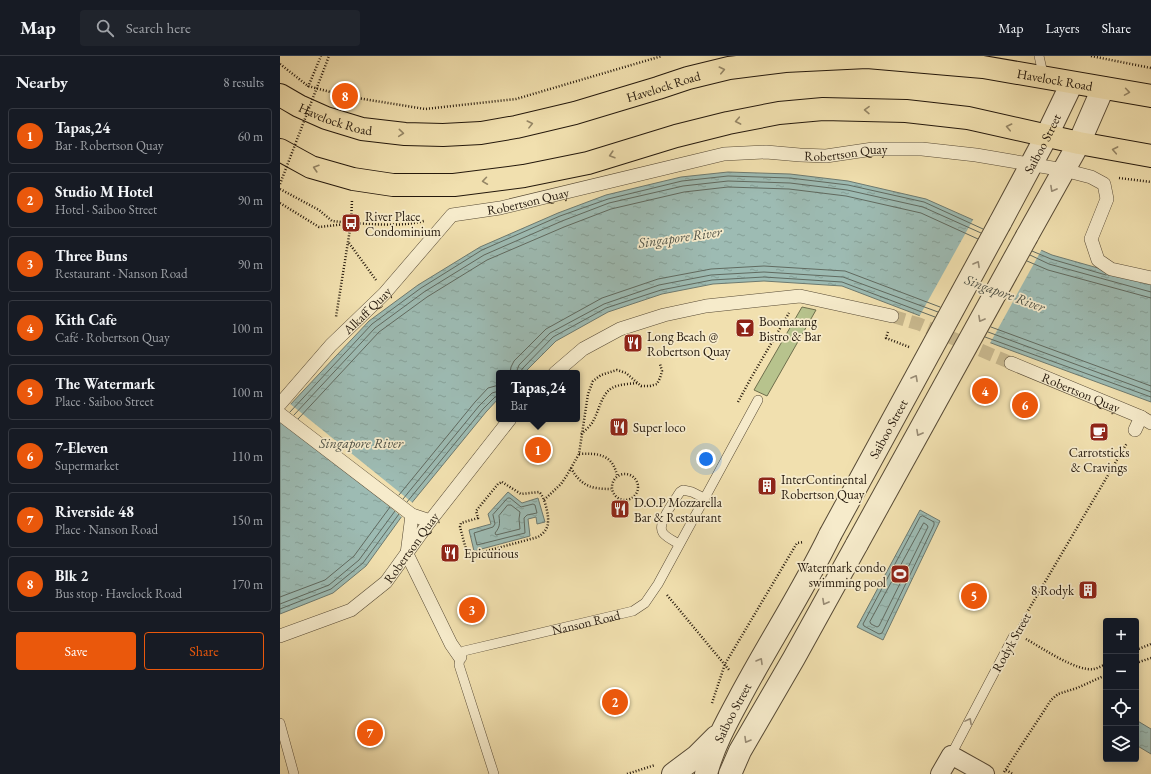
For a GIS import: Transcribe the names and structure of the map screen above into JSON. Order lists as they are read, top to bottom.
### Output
{
  "streets": {
    "main road": ["Havelock Road"],
    "street": [
      "Saiboo Street",
      "Robertson Quay",
      "Alkaff Quay",
      "Rodyk Street"
    ],
    "lane": ["Nanson Road"]
  },
  "crossings": [
    ["Havelock Road", "Saiboo Street"],
    ["Saiboo Street", "Robertson Quay"],
    ["Robertson Quay", "Alkaff Quay"]
  ],
  "water": ["Singapore River"],
  "places": {
    "bus stop": ["River Place Condominium"],
    "bar": ["Boomarang Bistro & Bar"],
    "restaurant": [
      "Long Beach @ Robertson Quay",
      "Super loco",
      "D.O.P Mozzarella Bar & Restaurant",
      "Epicurious"
    ],
    "cafe": ["Carrotsticks & Cravings"],
    "building": ["InterContinental Robertson Quay", "8 Rodyk"],
    "sports": ["Watermark condo swimming pool"]
  },
  "page": {
    "header": "Map",
    "search": "Search here",
    "nav": ["Map", "Layers", "Share"],
    "heading": ["Nearby", "8 results"],
    "pins": [
      "8",
      "4",
      "6",
      "1",
      "5",
      "3",
      "2",
      "7"
    ],
    "list": [
      {
        "mark": "1",
        "name": "Tapas,24",
        "note": "Bar · Robertson Quay",
        "value": "60 m"
      },
      {
        "mark": "2",
        "name": "Studio M Hotel",
        "note": "Hotel · Saiboo Street",
        "value": "90 m"
      },
      {
        "mark": "3",
        "name": "Three Buns",
        "note": "Restaurant · Nanson Road",
        "value": "90 m"
      },
      {
        "mark": "4",
        "name": "Kith Cafe",
        "note": "Café · Robertson Quay",
        "value": "100 m"
      },
      {
        "mark": "5",
        "name": "The Watermark",
        "note": "Place · Saiboo Street",
        "value": "100 m"
      },
      {
        "mark": "6",
        "name": "7-Eleven",
        "note": "Supermarket",
        "value": "110 m"
      },
      {
        "mark": "7",
        "name": "Riverside 48",
        "note": "Place · Nanson Road",
        "value": "150 m"
      },
      {
        "mark": "8",
        "name": "Blk 2",
        "note": "Bus stop · Havelock Road",
        "value": "170 m"
      }
    ],
    "popup": ["Tapas,24", "Bar"],
    "map_buttons": ["+", "−"],
    "buttons": ["Save", "Share"]
  }
}
